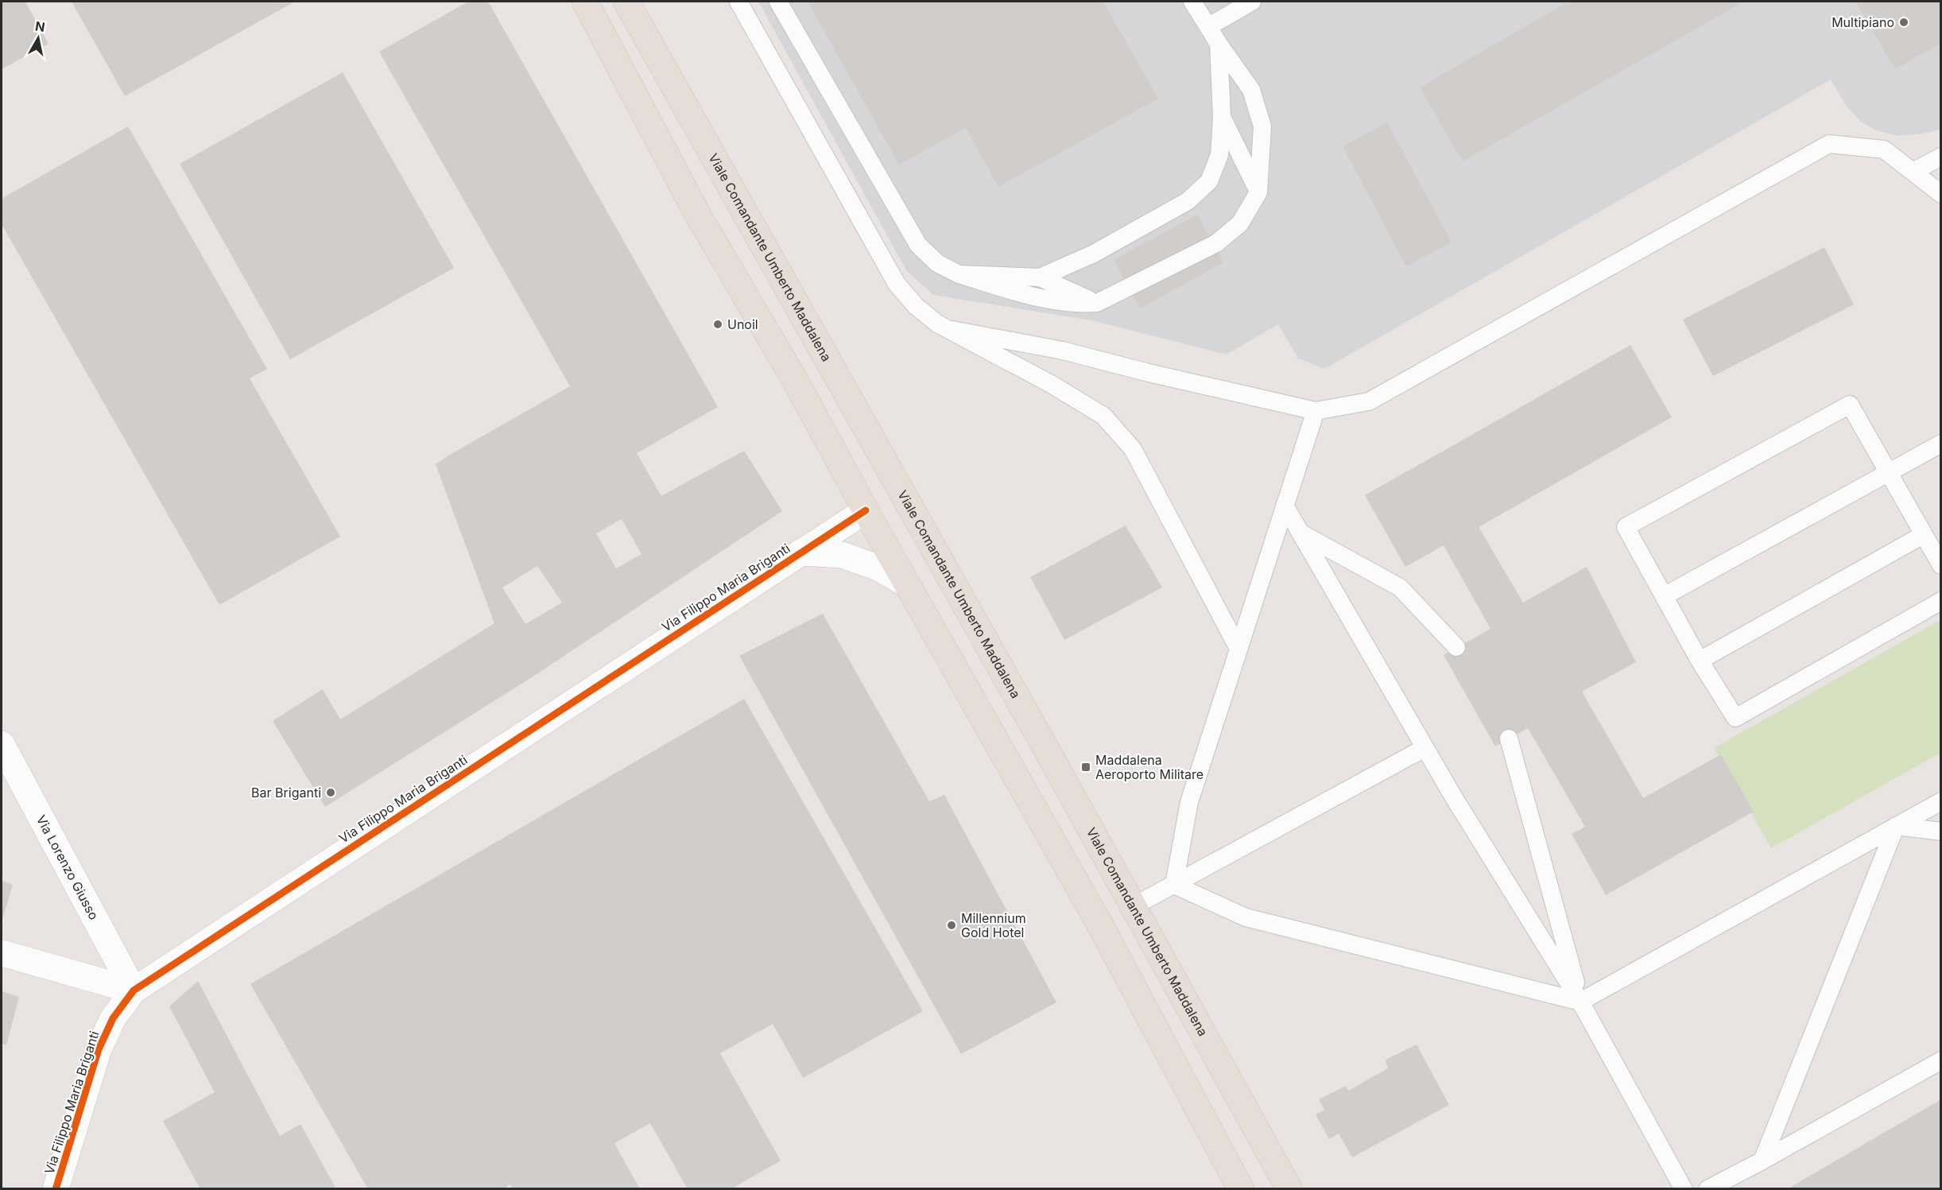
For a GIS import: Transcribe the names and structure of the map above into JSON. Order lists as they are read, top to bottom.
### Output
{
  "streets": {
    "main road": ["Viale Comandante Umberto Maddalena"],
    "street": ["Via Filippo Maria Briganti", "Via Lorenzo Giusso"]
  },
  "crossings": [
    ["Via Filippo Maria Briganti", "Via Lorenzo Giusso"]
  ],
  "places": {
    "other": [
      "Multipiano",
      "Unoil",
      "Bar Briganti",
      "Millennium Gold Hotel"
    ],
    "transit": ["Maddalena Aeroporto Militare"]
  },
  "north": "top"
}
